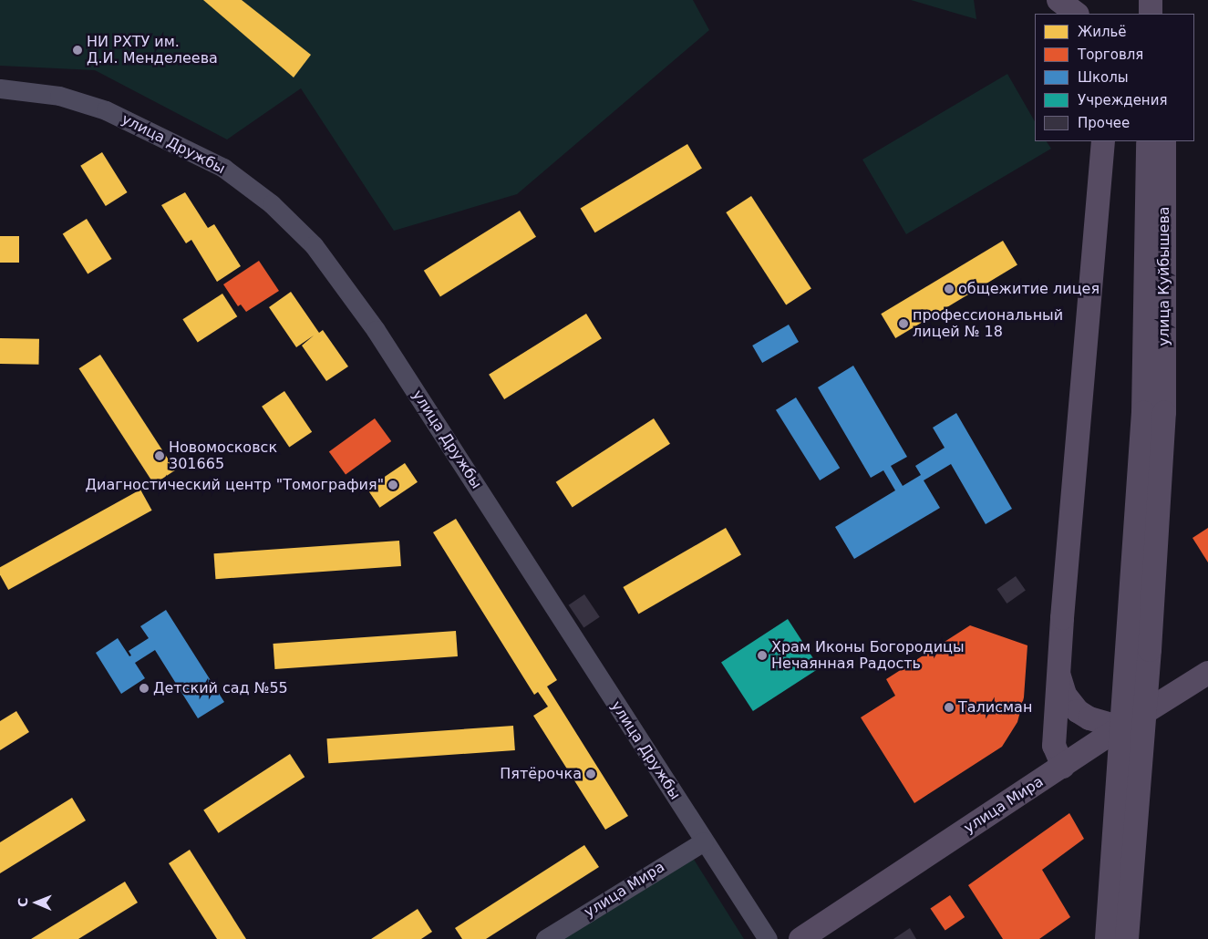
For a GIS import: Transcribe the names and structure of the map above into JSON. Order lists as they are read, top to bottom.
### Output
{
  "streets": {
    "main road": ["улица Куйбышева", "улица Мира"],
    "street": ["улица Дружбы"]
  },
  "crossings": [
    ["улица Дружбы", "улица Мира"]
  ],
  "places": [
    "НИ РХТУ им. Д.И. Менделеева",
    "общежитие лицея",
    "профессиональный лицей № 18",
    "Новомосковск 301665",
    "Диагностический центр \"Томография\"",
    "Храм Иконы Богородицы Нечаянная Радость",
    "Детский сад №55",
    "Талисман",
    "Пятёрочка"
  ],
  "legend": [
    "Жильё",
    "Торговля",
    "Школы",
    "Учреждения",
    "Прочее"
  ],
  "north": "left"
}
